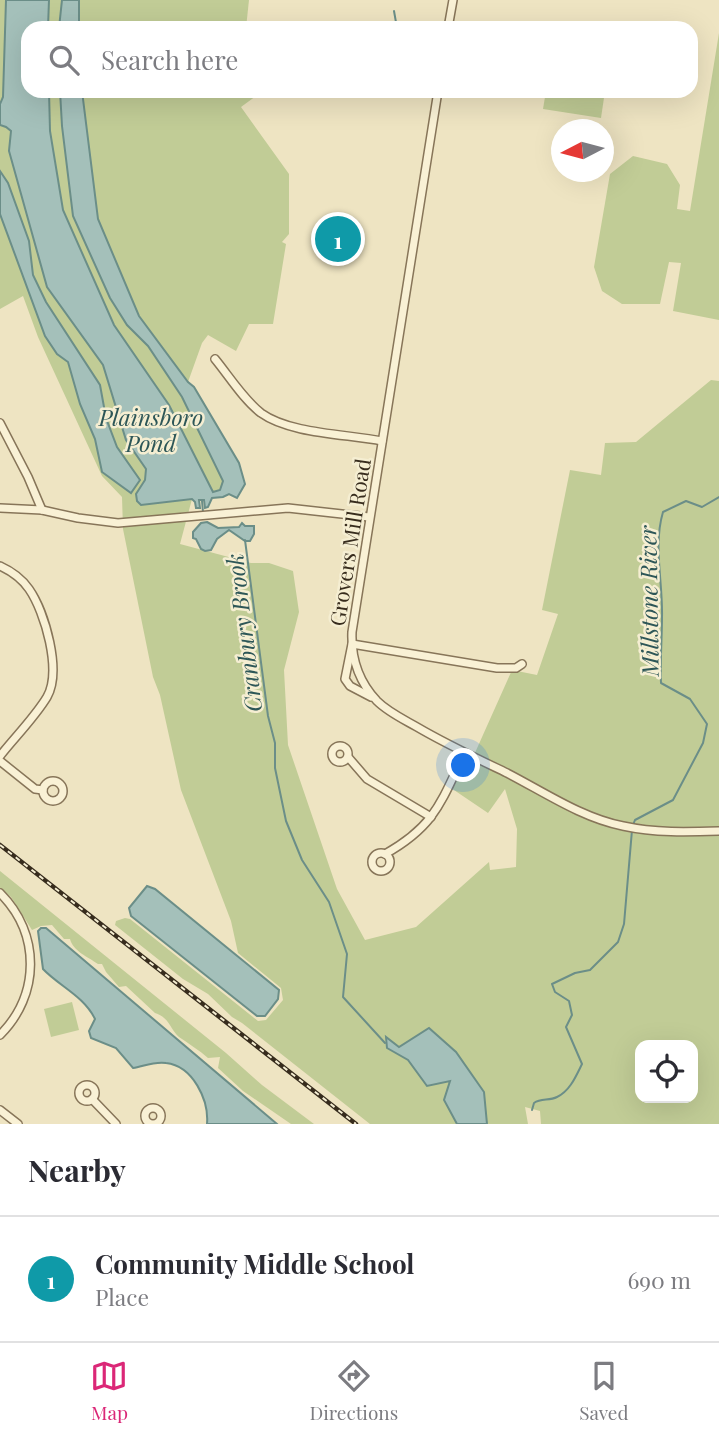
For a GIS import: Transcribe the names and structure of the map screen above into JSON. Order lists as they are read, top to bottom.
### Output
{
  "streets": {
    "street": ["Grovers Mill Road"]
  },
  "water": ["Plainsboro Pond", "Millstone River", "Cranbury Brook"],
  "north": "left",
  "page": {
    "search": "Search here",
    "pins": "1",
    "heading": "Nearby",
    "list": [
      {
        "mark": "1",
        "name": "Community Middle School",
        "note": "Place",
        "value": "690 m"
      }
    ],
    "nav": ["Map", "Directions", "Saved"]
  }
}
